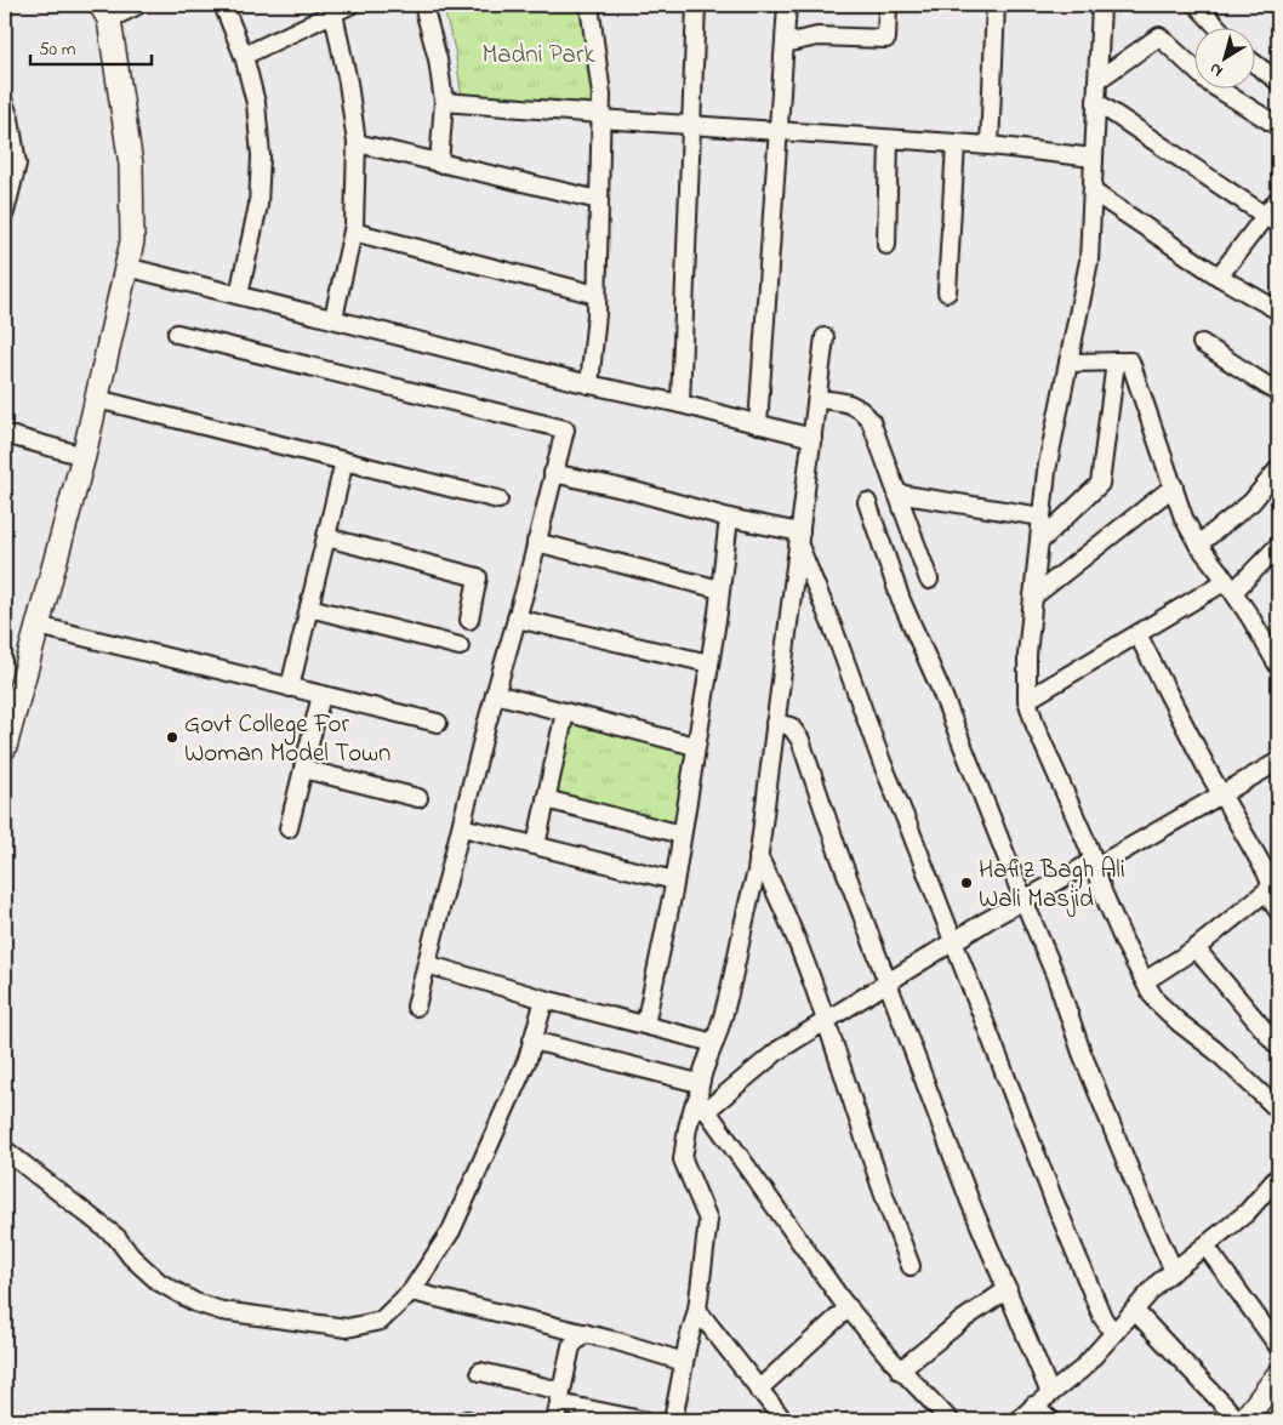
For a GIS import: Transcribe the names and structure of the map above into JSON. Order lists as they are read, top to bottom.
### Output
{
  "parks": ["Madni Park"],
  "places": ["Govt College For Woman Model Town", "Hafiz Bagh Ali Wali Masjid"],
  "scale_bar": "50 m",
  "north": "bottom left"
}
